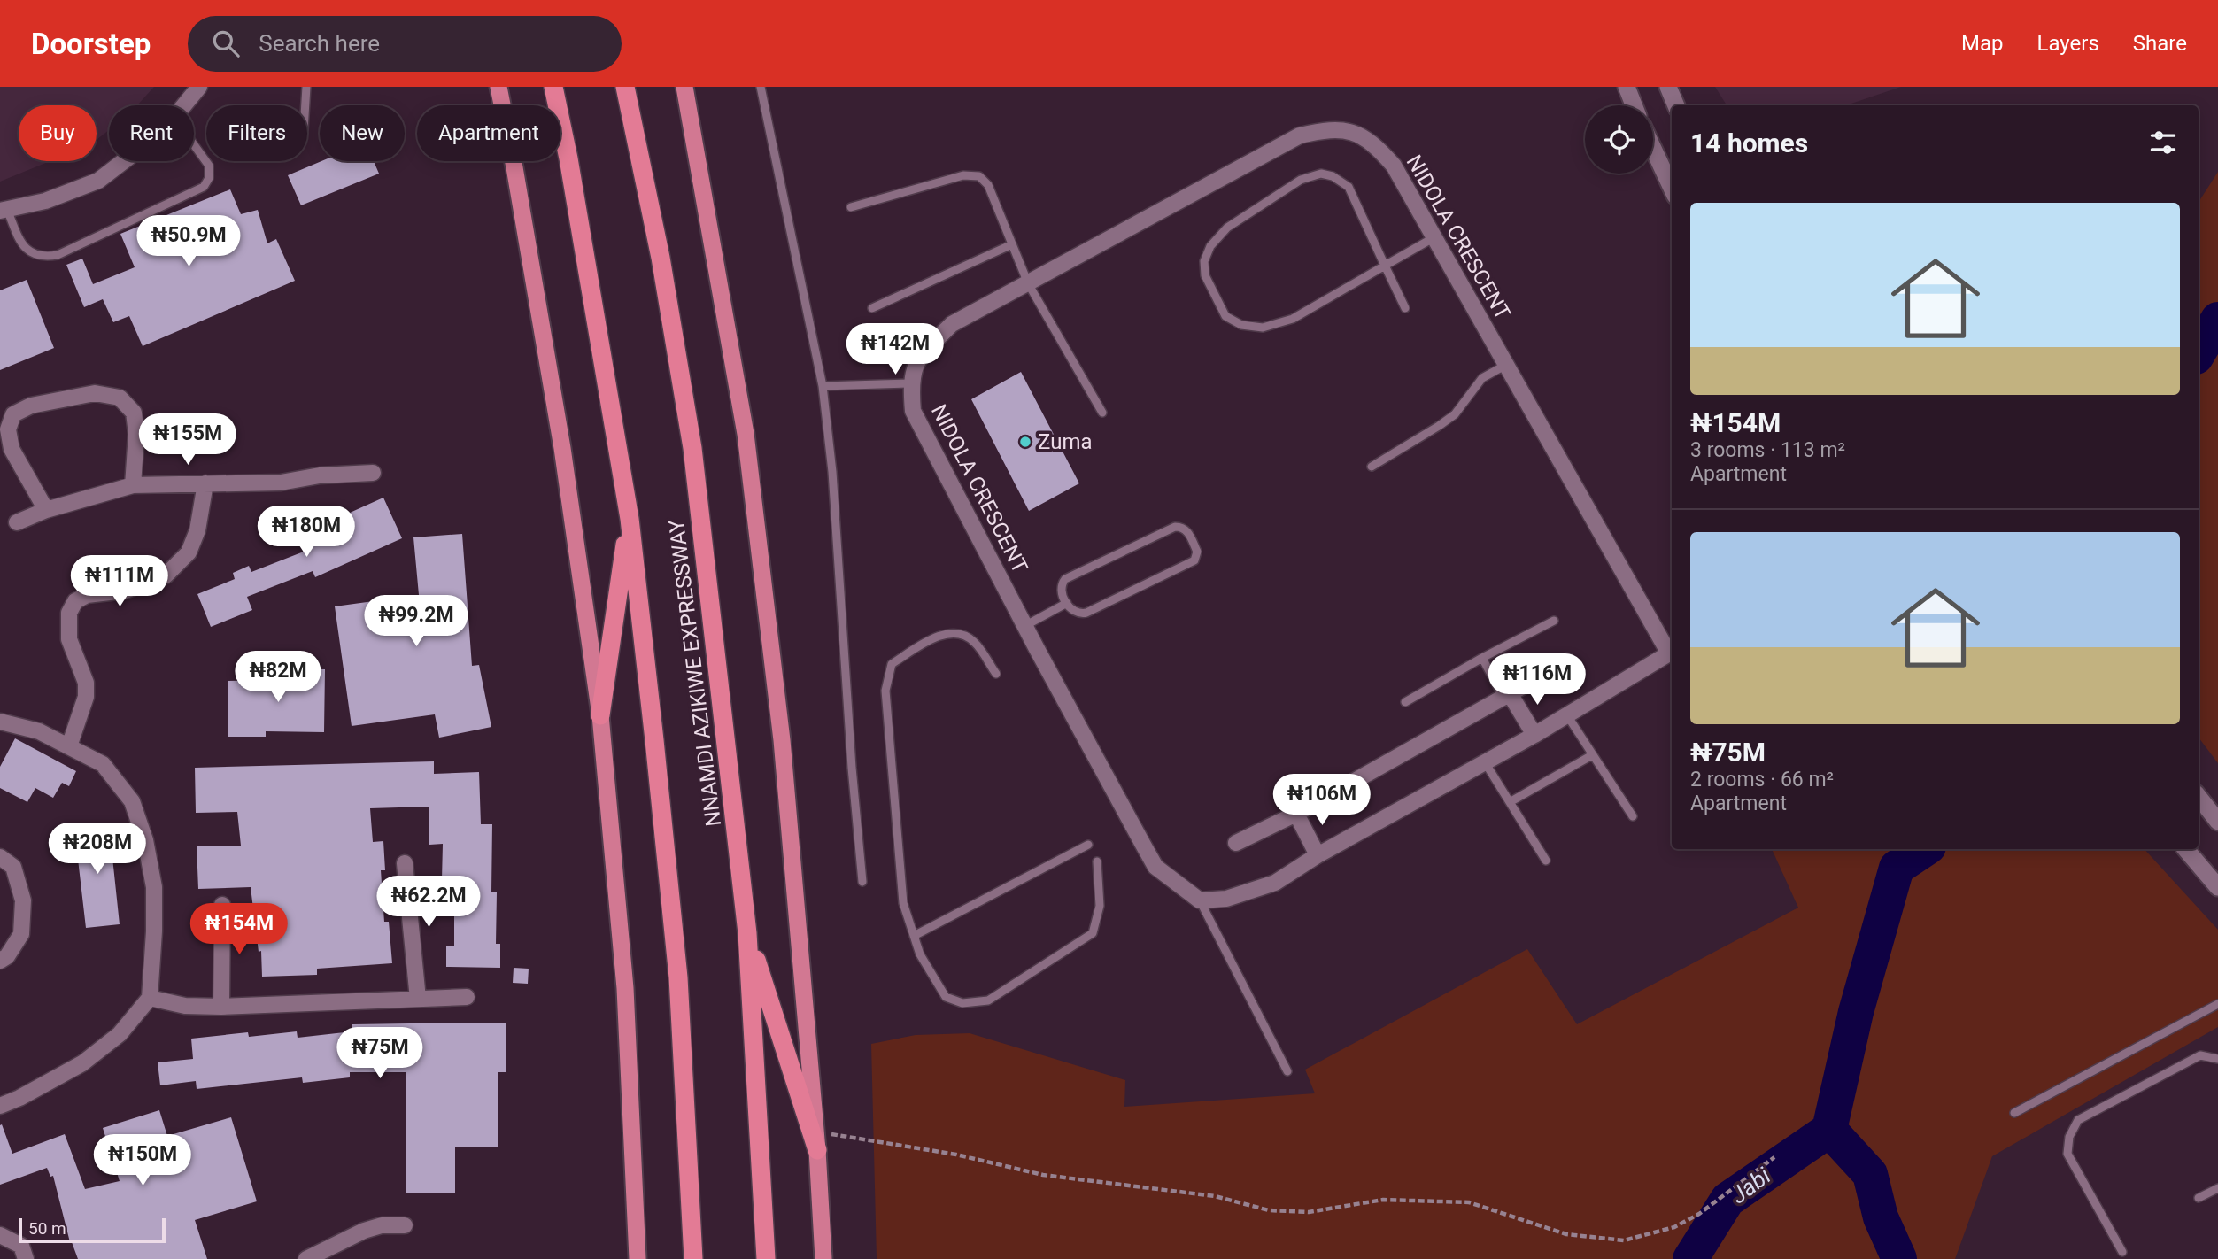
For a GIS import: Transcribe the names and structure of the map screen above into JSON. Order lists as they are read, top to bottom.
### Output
{
  "streets": {
    "highway": ["NNAMDI AZIKIWE EXPRESSWAY"],
    "street": ["NIDOLA CRESCENT"]
  },
  "water": ["Jabi"],
  "places": ["Zuma"],
  "scale_bar": "50 m",
  "page": {
    "header": "Doorstep",
    "search": "Search here",
    "nav": ["Map", "Layers", "Share"],
    "chip": [
      "Buy",
      "Rent",
      "Filters",
      "New",
      "Apartment"
    ],
    "heading": "14 homes",
    "list": [
      {
        "name": "₦154M",
        "note": "3 rooms · 113 m² · Apartment"
      },
      {
        "name": "₦75M",
        "note": "2 rooms · 66 m² · Apartment"
      }
    ],
    "price": [
      "₦50.9M",
      "₦142M",
      "₦155M",
      "₦180M",
      "₦111M",
      "₦99.2M",
      "₦82M",
      "₦116M",
      "₦106M",
      "₦208M",
      "₦62.2M",
      "₦154M",
      "₦75M",
      "₦150M"
    ],
    "scale": "50 m"
  }
}
